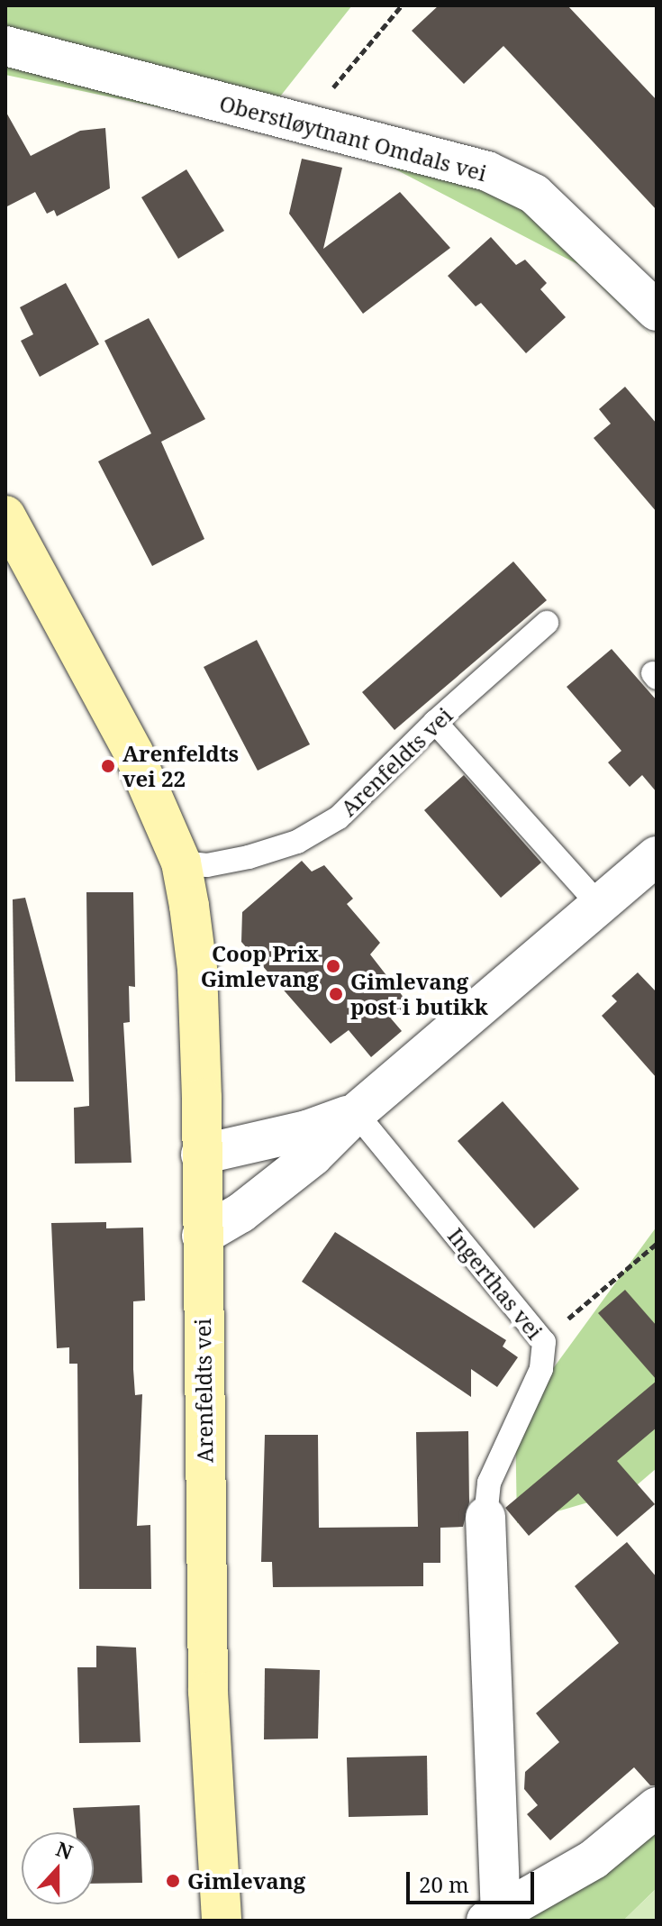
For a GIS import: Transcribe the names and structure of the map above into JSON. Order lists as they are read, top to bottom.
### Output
{
  "streets": {
    "street": ["Oberstløytnant Omdals vei", "Arenfeldts vei"],
    "lane": ["Ingerthas vei"]
  },
  "places": [
    "Arenfeldts vei 22",
    "Coop Prix Gimlevang",
    "Gimlevang post i butikk",
    "Gimlevang"
  ],
  "scale_bar": "20 m",
  "north": "top"
}
